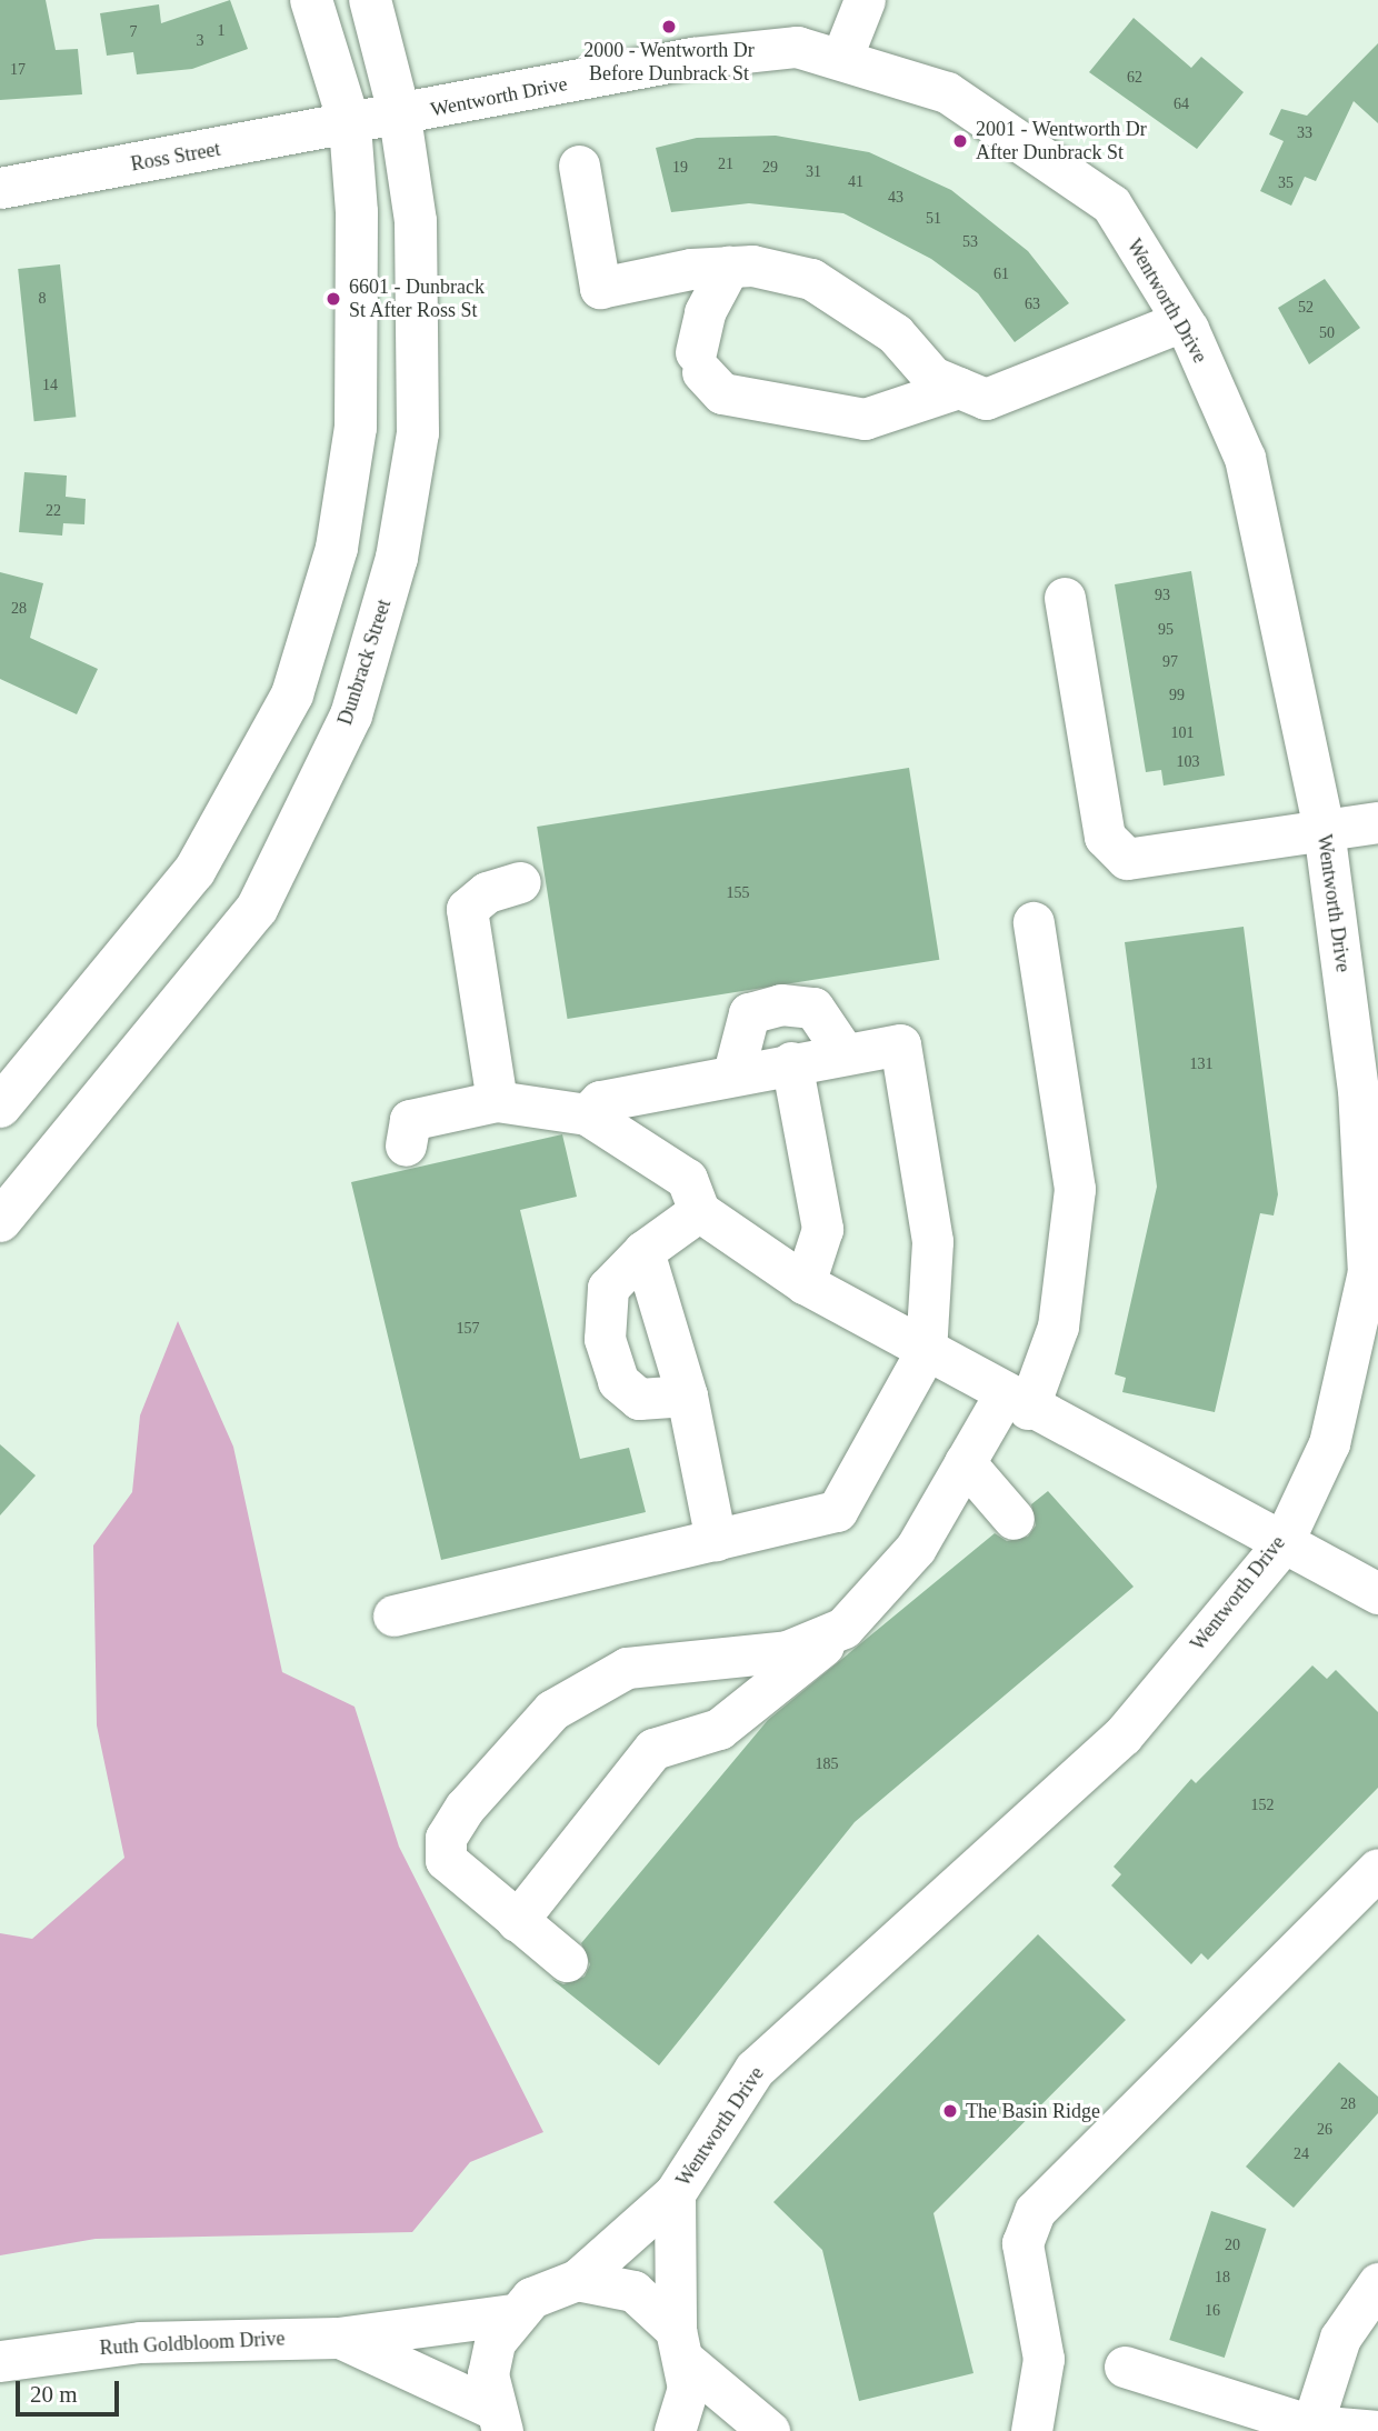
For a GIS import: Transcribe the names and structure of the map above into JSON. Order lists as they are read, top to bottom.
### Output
{
  "streets": {
    "main road": ["Dunbrack Street"],
    "street": ["Wentworth Drive", "Ross Street", "Ruth Goldbloom Drive"]
  },
  "crossings": [
    ["Wentworth Drive", "Ross Street"],
    ["Wentworth Drive", "Dunbrack Street"]
  ],
  "places": [
    "2000 - Wentworth Dr Before Dunbrack St",
    "2001 - Wentworth Dr After Dunbrack St",
    "6601 - Dunbrack St After Ross St",
    "The Basin Ridge"
  ],
  "house_numbers": [
    "1",
    "7",
    "3",
    "17",
    "62",
    "64",
    "33",
    "21",
    "19",
    "29",
    "31",
    "41",
    "35",
    "43",
    "51",
    "53",
    "61",
    "8",
    "63",
    "52",
    "50",
    "14",
    "22",
    "93",
    "28",
    "95",
    "97",
    "99",
    "101",
    "103",
    "155",
    "131",
    "157",
    "185",
    "152",
    "28",
    "26",
    "24",
    "20",
    "18",
    "16"
  ],
  "scale_bar": "20 m"
}
